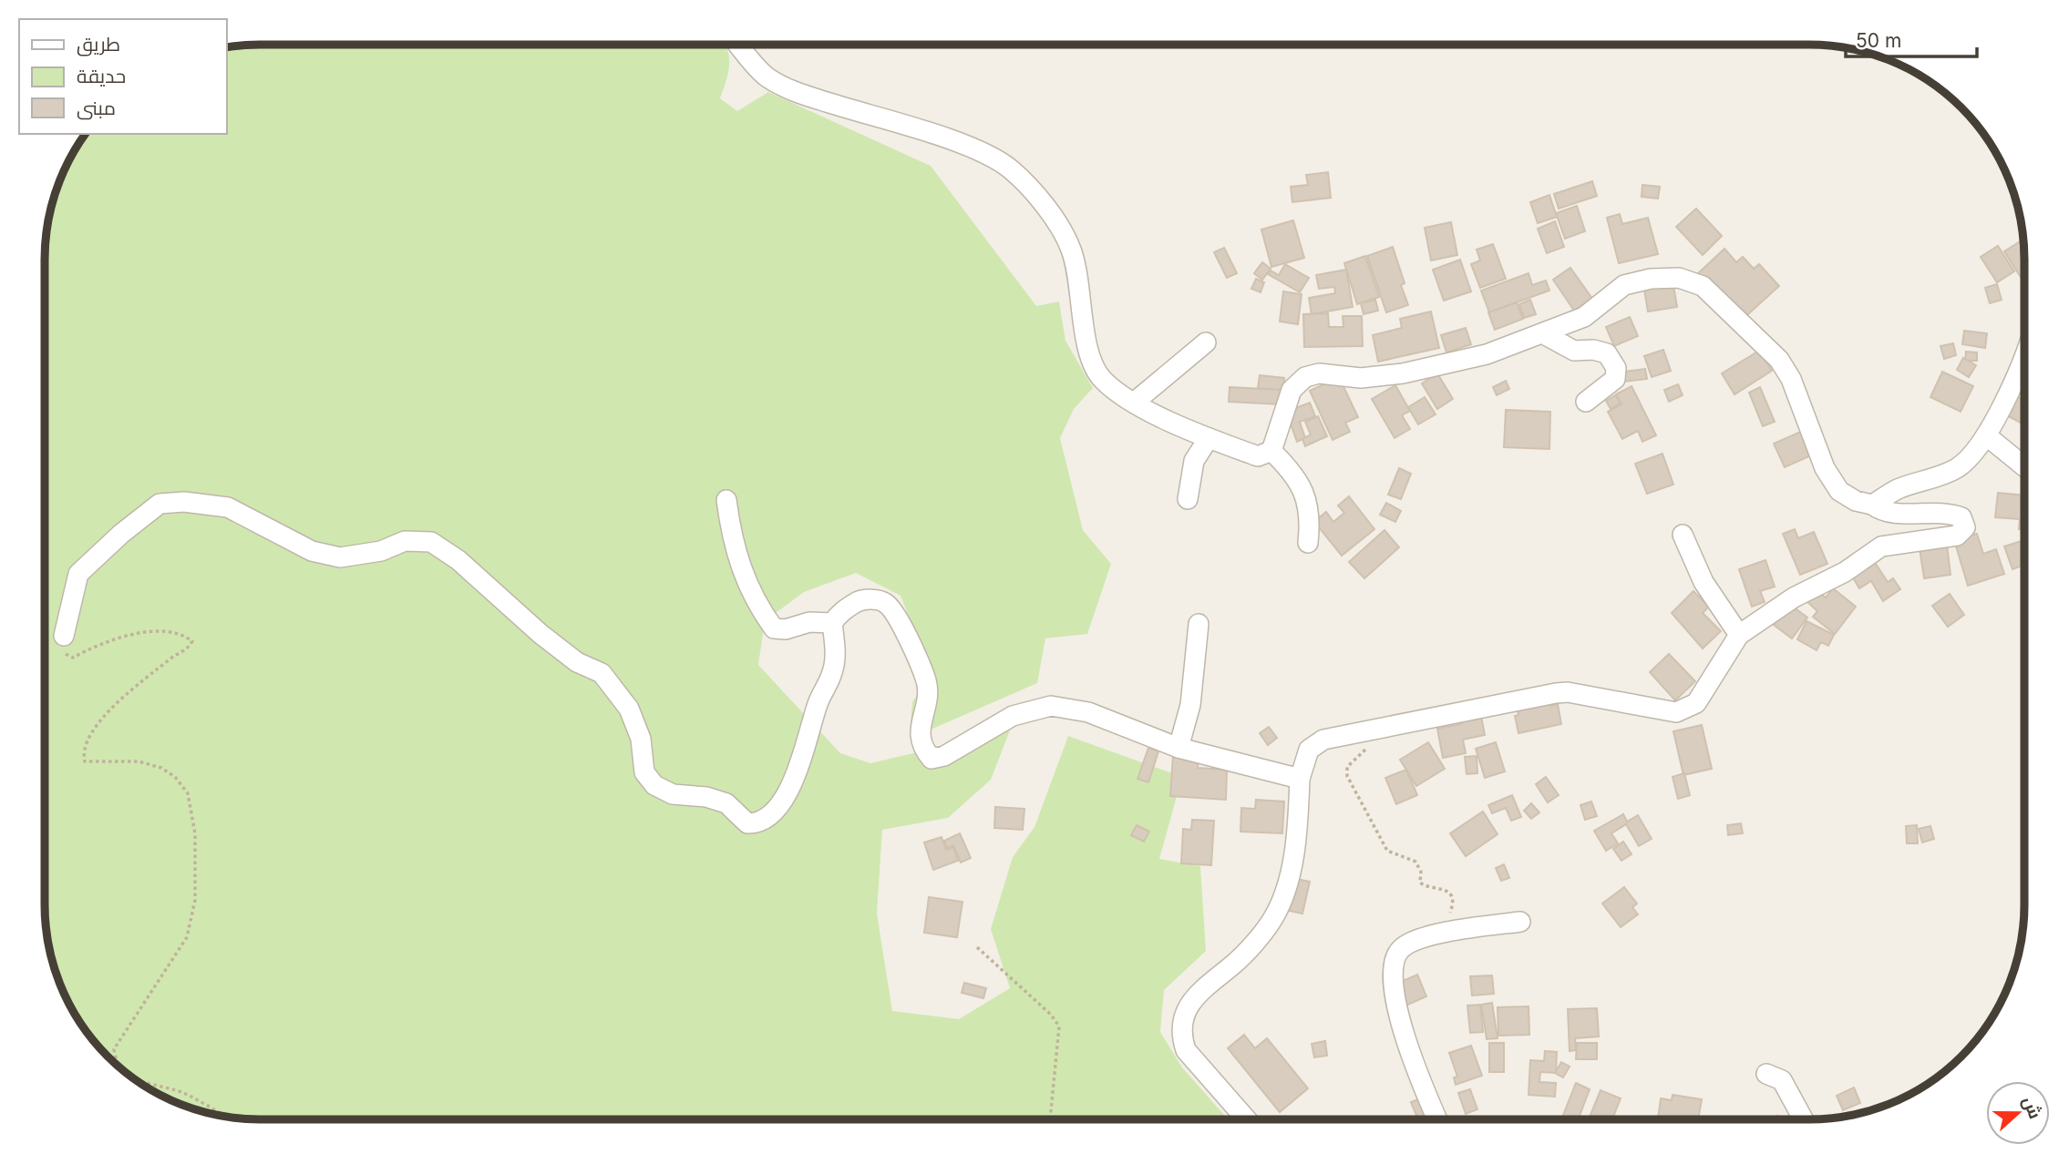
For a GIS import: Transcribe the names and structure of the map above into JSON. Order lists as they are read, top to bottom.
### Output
{
  "legend": ["طريق", "حديقة", "مبنى"],
  "scale_bar": "50 m",
  "north": "right"
}
